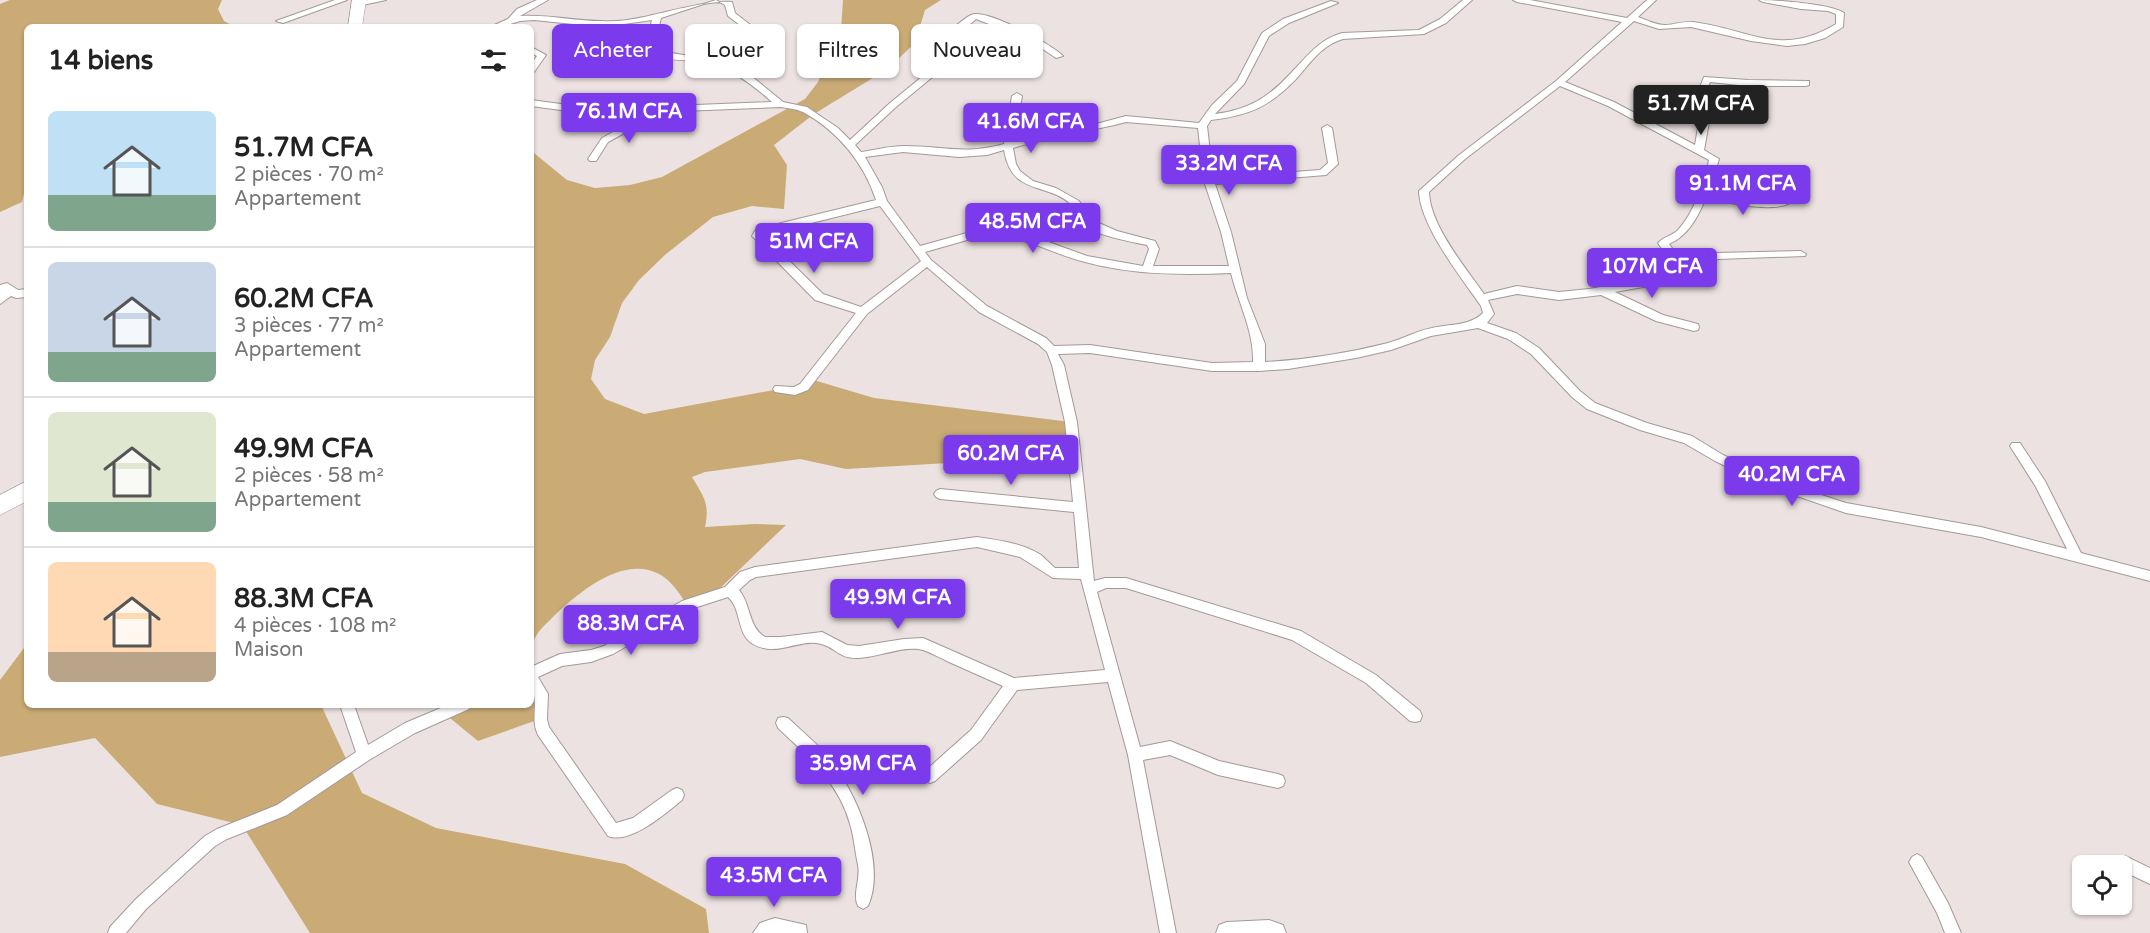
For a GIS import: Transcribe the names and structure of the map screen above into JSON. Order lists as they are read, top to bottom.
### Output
{
  "page": {
    "chip": [
      "Acheter",
      "Louer",
      "Filtres",
      "Nouveau"
    ],
    "heading": "14 biens",
    "price": [
      "51.7M CFA",
      "76.1M CFA",
      "41.6M CFA",
      "33.2M CFA",
      "91.1M CFA",
      "48.5M CFA",
      "51M CFA",
      "107M CFA",
      "60.2M CFA",
      "40.2M CFA",
      "49.9M CFA",
      "88.3M CFA",
      "35.9M CFA",
      "43.5M CFA"
    ],
    "list": [
      {
        "name": "51.7M CFA",
        "note": "2 pièces · 70 m² · Appartement"
      },
      {
        "name": "60.2M CFA",
        "note": "3 pièces · 77 m² · Appartement"
      },
      {
        "name": "49.9M CFA",
        "note": "2 pièces · 58 m² · Appartement"
      },
      {
        "name": "88.3M CFA",
        "note": "4 pièces · 108 m² · Maison"
      }
    ]
  }
}
